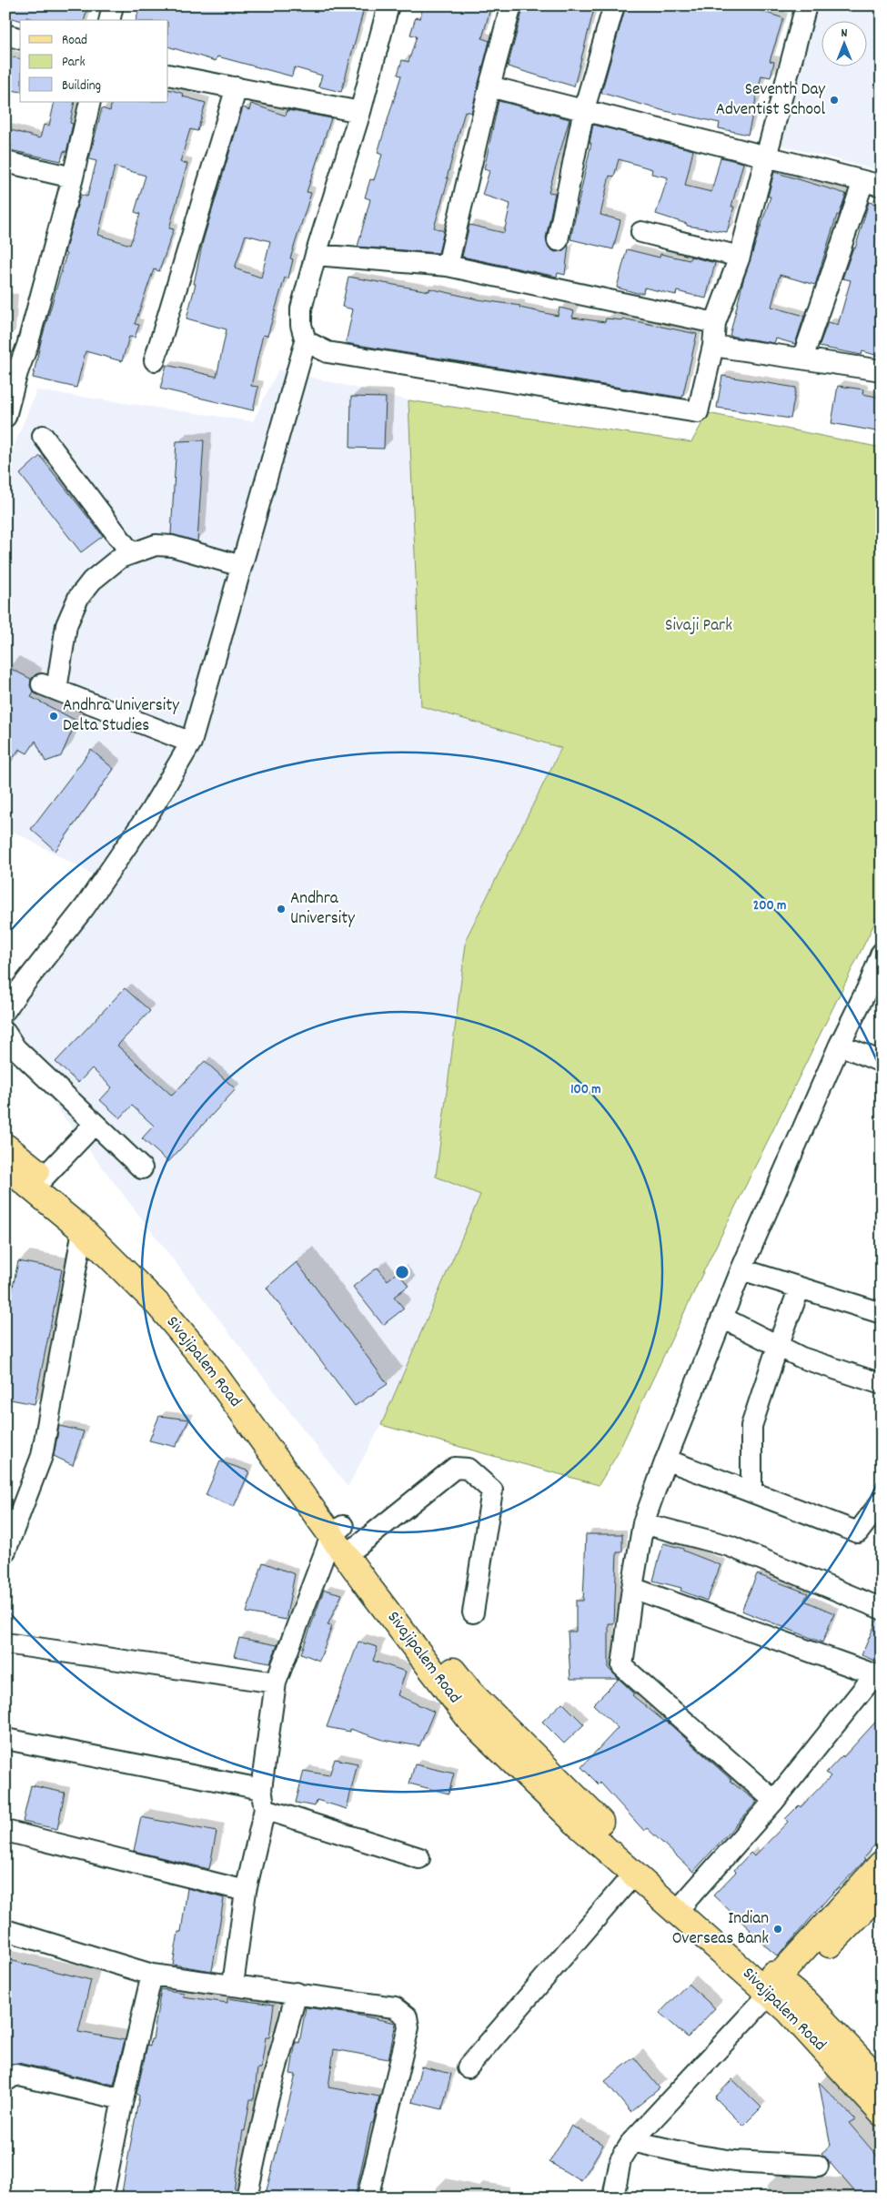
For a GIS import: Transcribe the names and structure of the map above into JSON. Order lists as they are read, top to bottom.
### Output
{
  "streets": {
    "main road": ["Sivajipalem Road"]
  },
  "parks": ["Sivaji Park"],
  "places": [
    "Seventh Day Adventist School",
    "Andhra University Delta Studies",
    "Andhra University",
    "Indian Overseas Bank"
  ],
  "legend": ["Road", "Park", "Building"],
  "north": "top",
  "rings": ["200 m", "100 m"]
}
